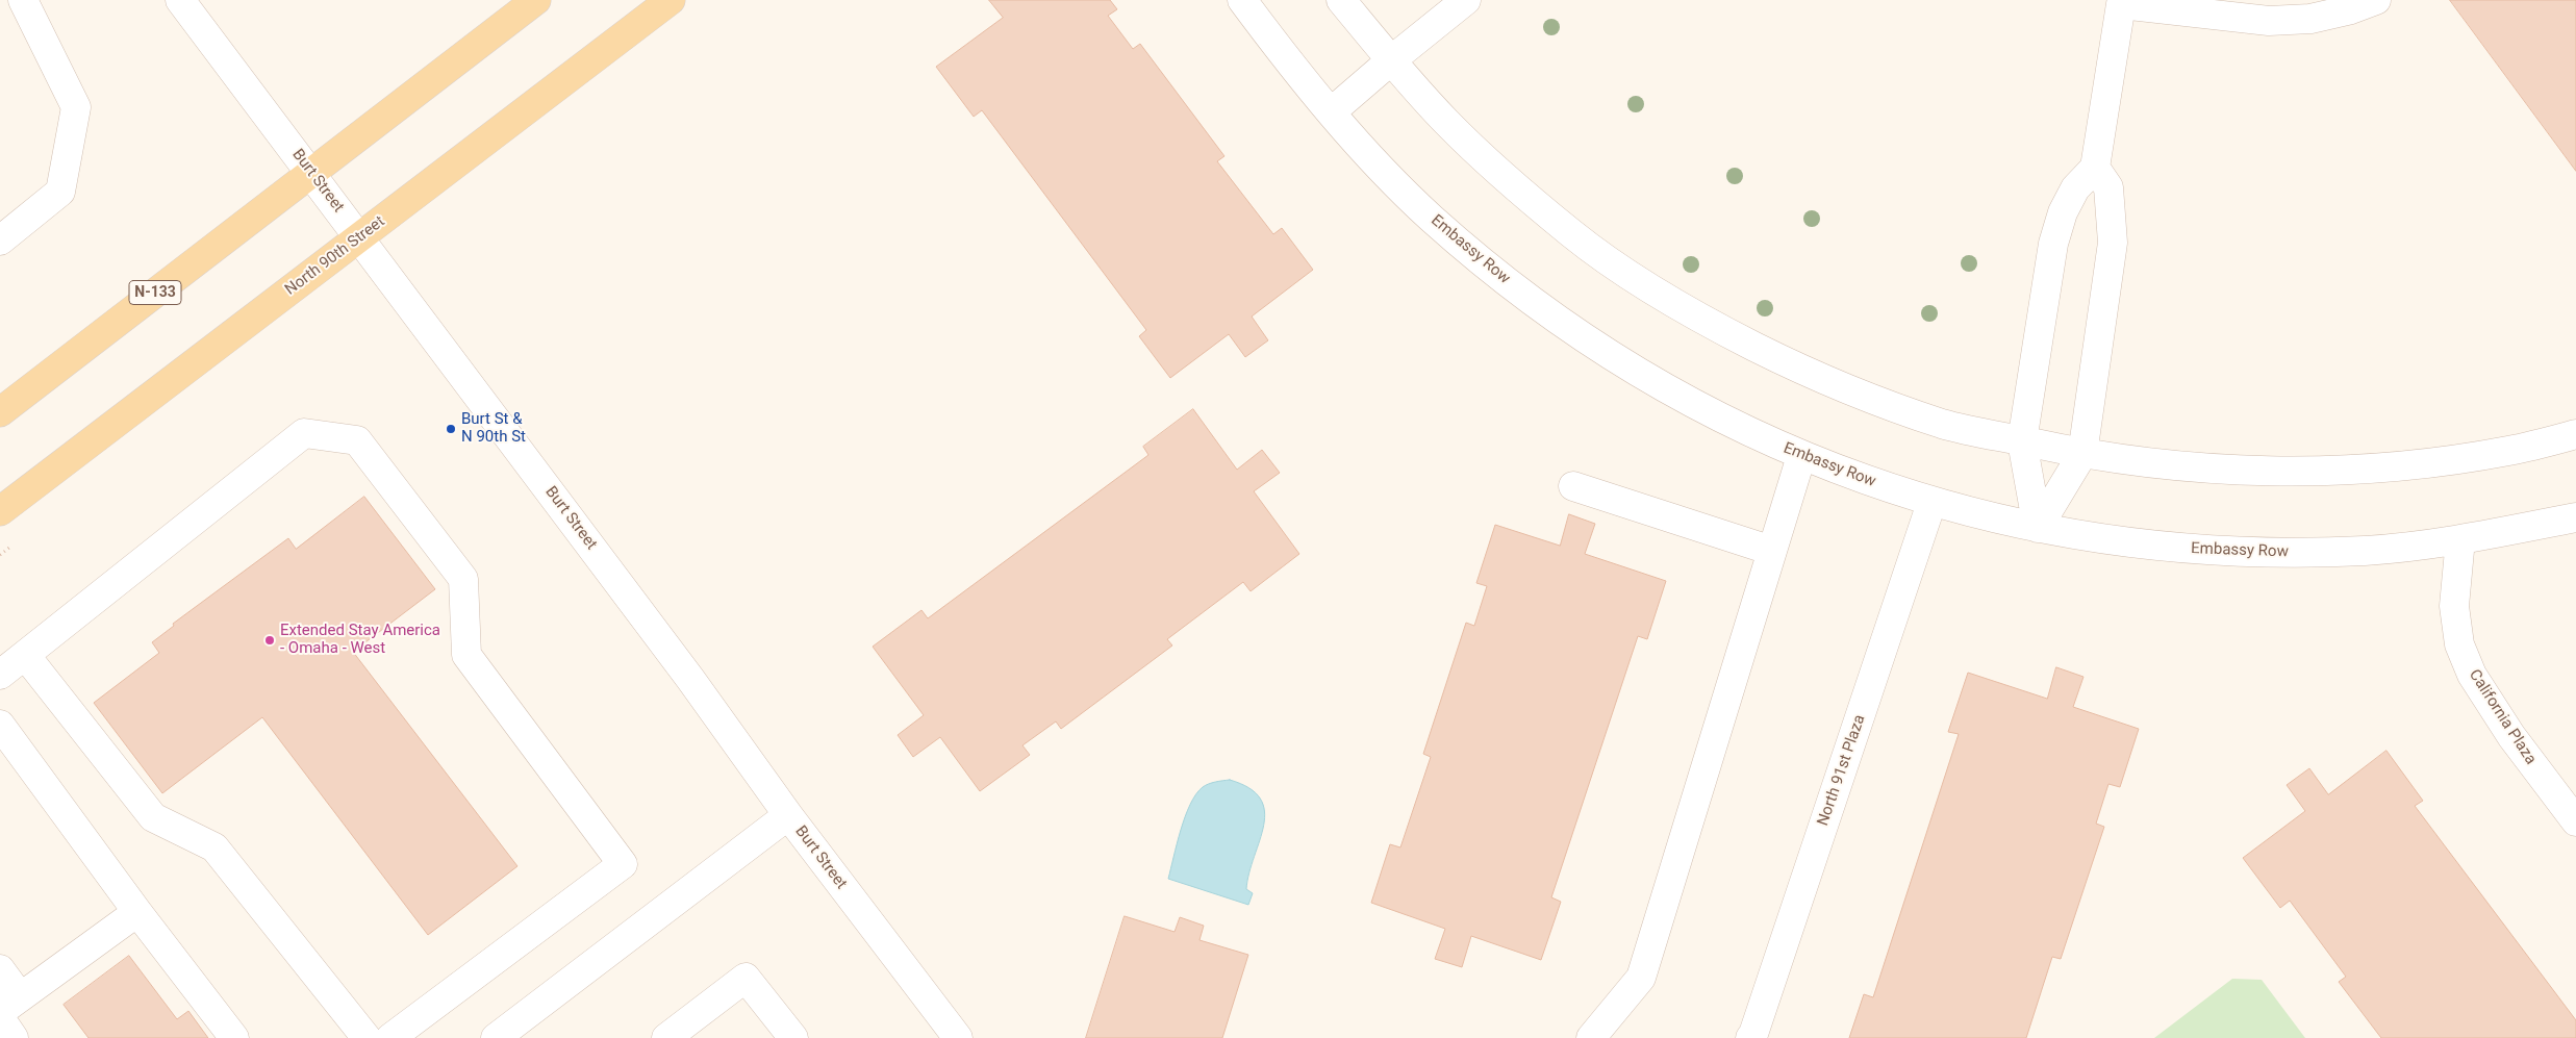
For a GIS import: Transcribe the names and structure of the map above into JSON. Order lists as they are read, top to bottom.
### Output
{
  "streets": {
    "main road": ["North 90th Street", "N-133"],
    "street": [
      "Burt Street",
      "Embassy Row",
      "California Plaza",
      "North 91st Plaza"
    ]
  },
  "crossings": [
    ["Burt Street", "North 90th Street"],
    ["Burt Street", "N-133"],
    ["Embassy Row", "California Plaza"],
    ["Embassy Row", "North 91st Plaza"]
  ],
  "places": ["Burt St & N 90th St", "Extended Stay America - Omaha - West"]
}
